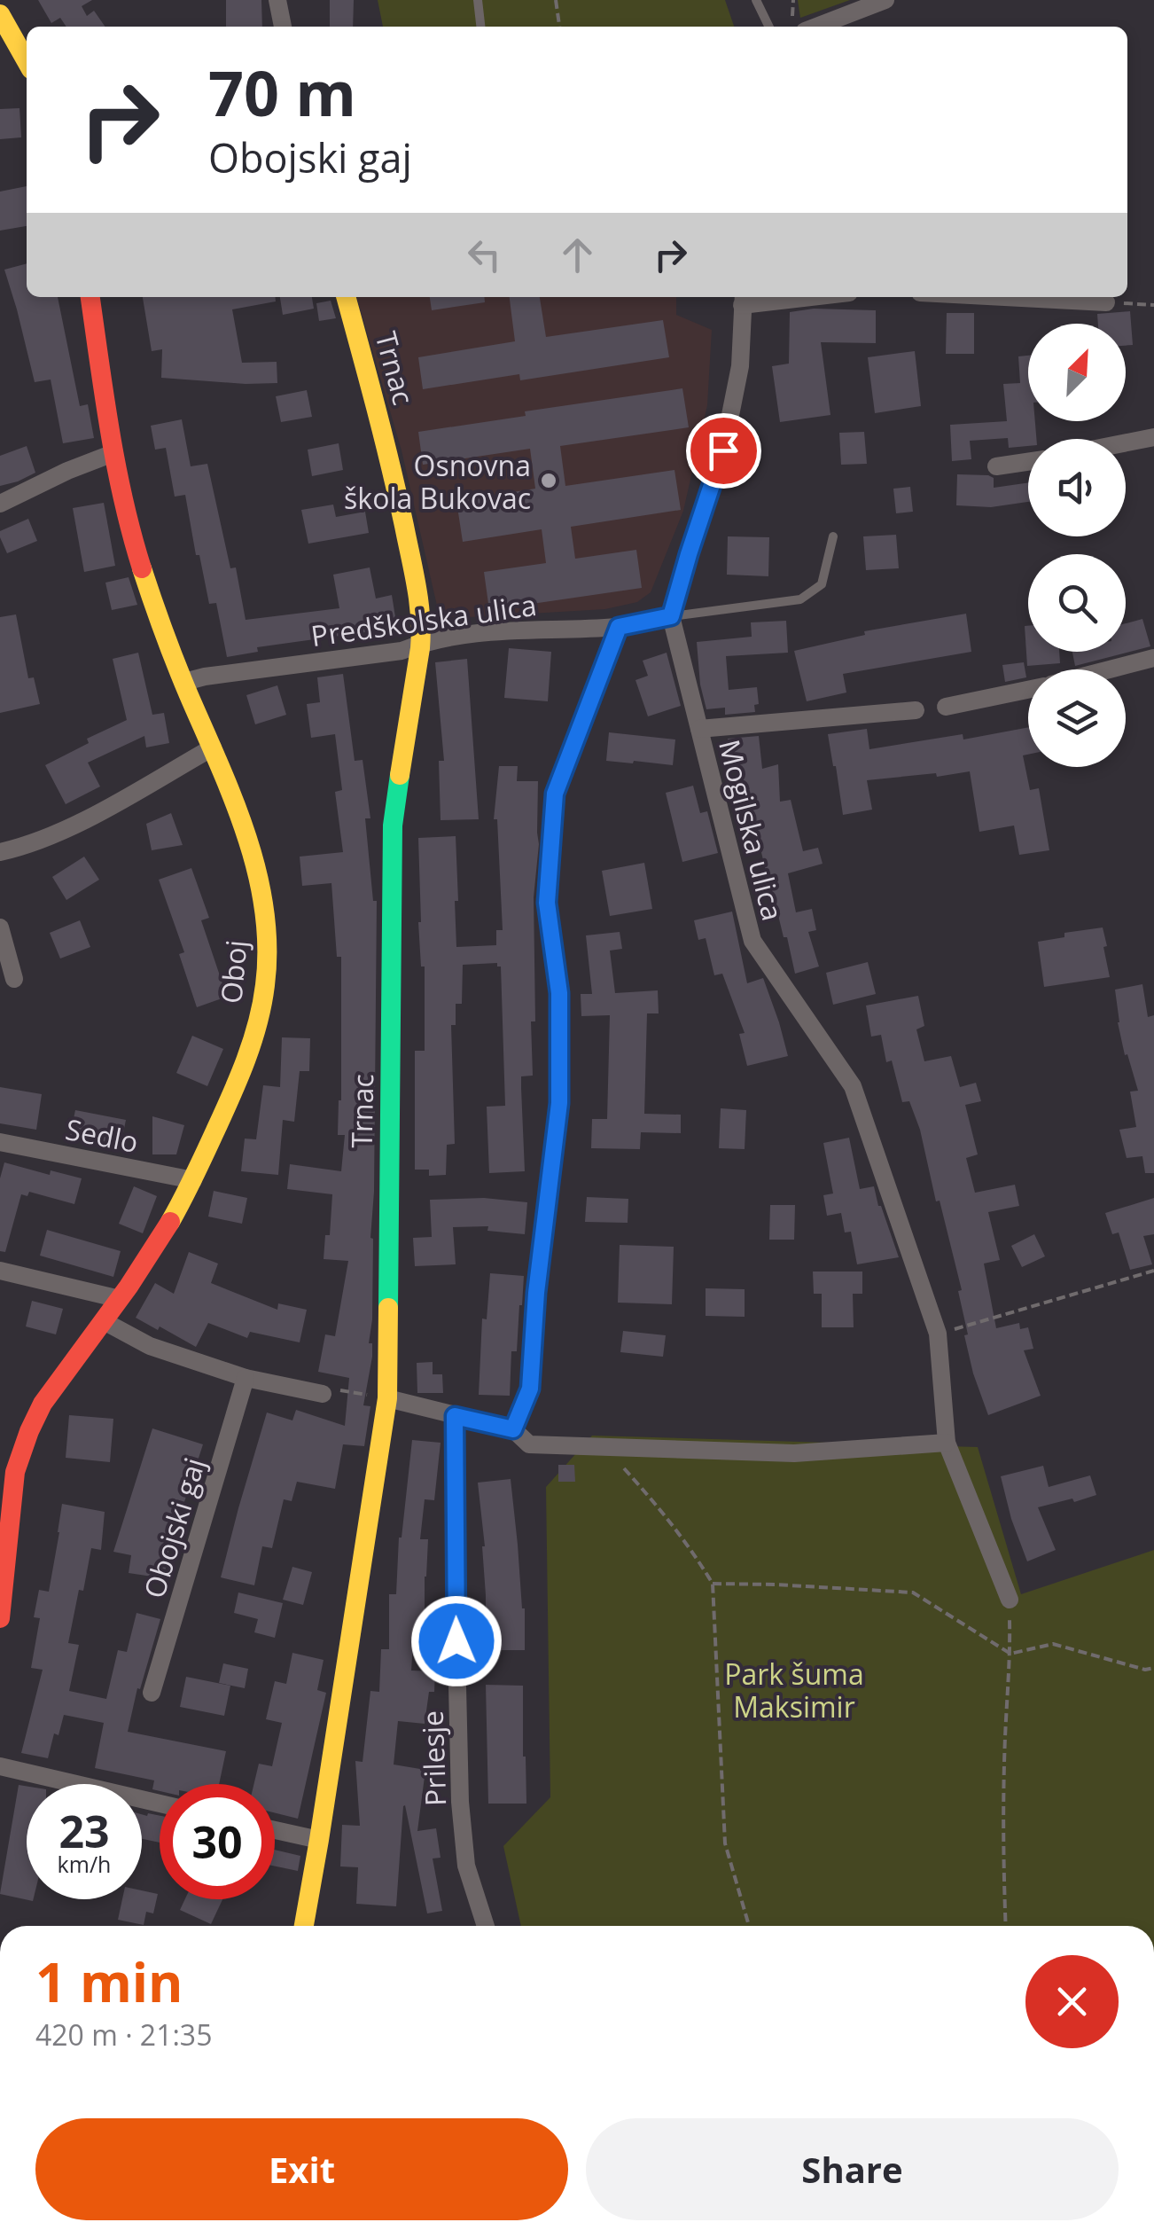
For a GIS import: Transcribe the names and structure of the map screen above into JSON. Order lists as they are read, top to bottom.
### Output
{
  "streets": {
    "street": [
      "Trnac",
      "Predškolska ulica",
      "Mogilska ulica",
      "Oboj",
      "Sedlo",
      "Obojski gaj",
      "Prilesje"
    ]
  },
  "crossings": [
    ["Trnac", "Predškolska ulica"],
    ["Predškolska ulica", "Mogilska ulica"],
    ["Predškolska ulica", "Oboj"],
    ["Oboj", "Sedlo"]
  ],
  "parks": ["Park šuma Maksimir"],
  "places": ["Osnovna škola Bukovac"],
  "north": "top right",
  "page": {
    "turn": ["70 m", "Obojski gaj"],
    "speed": "23 km/h",
    "limit": "30",
    "heading": ["1 min", "420 m · 21:35"],
    "buttons": ["Exit", "Share"]
  }
}
